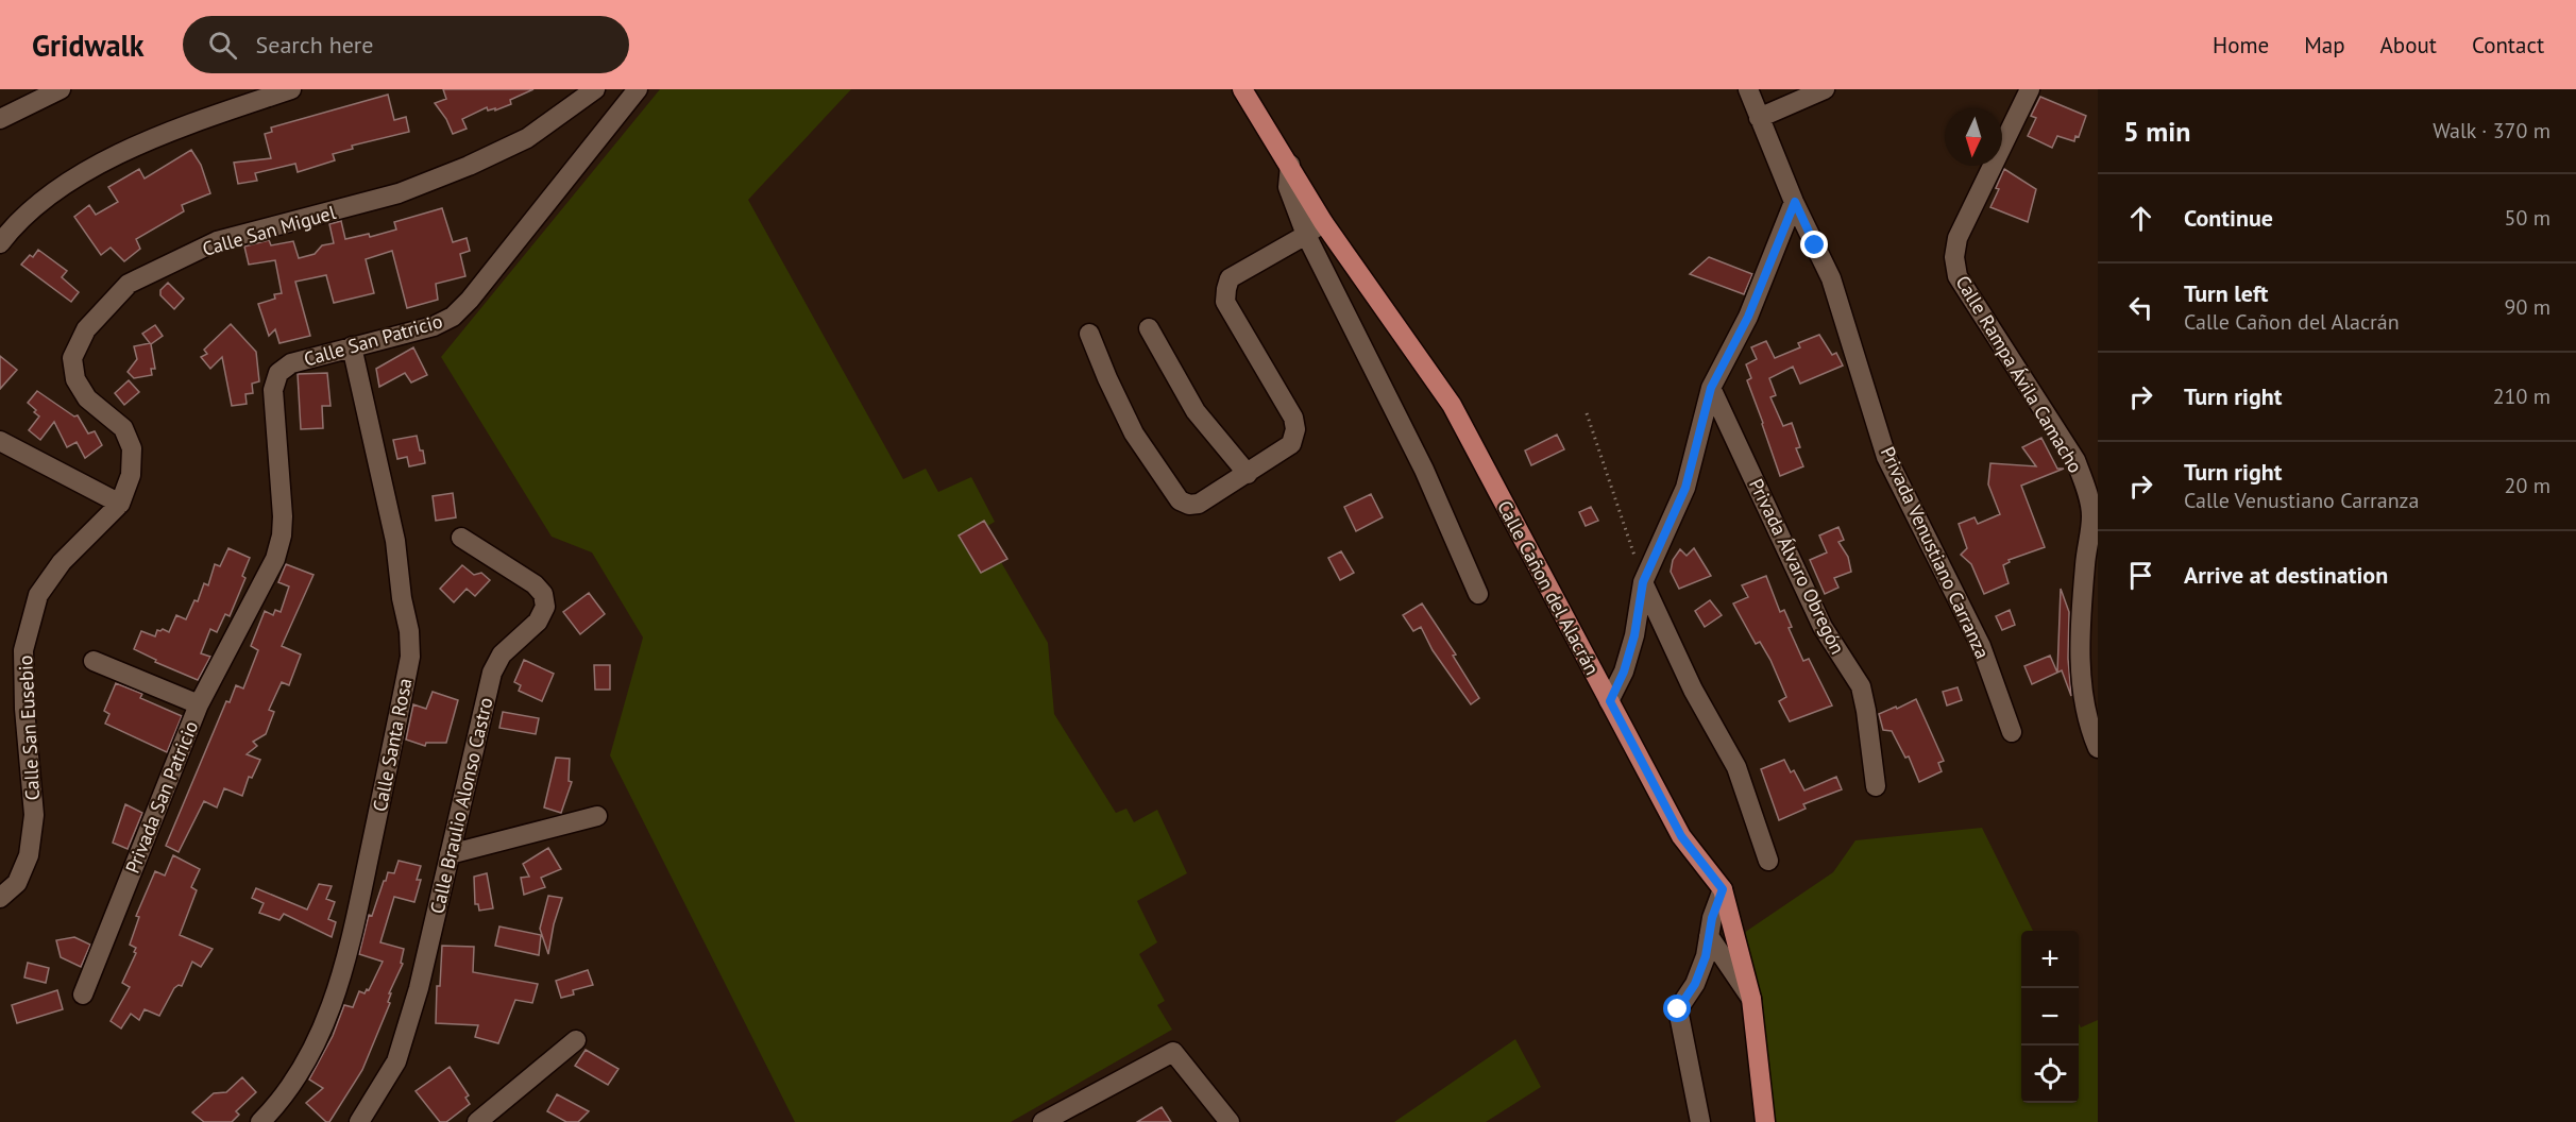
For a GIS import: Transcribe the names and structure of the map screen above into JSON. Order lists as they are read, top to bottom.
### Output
{
  "streets": {
    "main road": ["Calle Cañon del Alacrán"],
    "street": [
      "Calle San Miguel",
      "Calle San Patricio",
      "Calle Rampa Ávila Camacho",
      "Privada Venustiano Carranza",
      "Privada Álvaro Obregón",
      "Calle San Eusebio",
      "Calle Santa Rosa",
      "Privada San Patricio",
      "Calle Braulio Alonso Castro"
    ]
  },
  "crossings": [
    ["Calle San Miguel", "Calle San Eusebio"],
    ["Calle San Patricio", "Calle Santa Rosa"],
    ["Calle San Patricio", "Privada San Patricio"]
  ],
  "north": "bottom",
  "page": {
    "header": "Gridwalk",
    "search": "Search here",
    "nav": [
      "Home",
      "Map",
      "About",
      "Contact"
    ],
    "heading": ["5 min", "Walk · 370 m"],
    "list": [
      ["Continue", "50 m"],
      ["Turn left", "Calle Cañon del Alacrán", "90 m"],
      ["Turn right", "210 m"],
      ["Turn right", "Calle Venustiano Carranza", "20 m"],
      "Arrive at destination"
    ],
    "map_buttons": ["+", "−"]
  }
}
